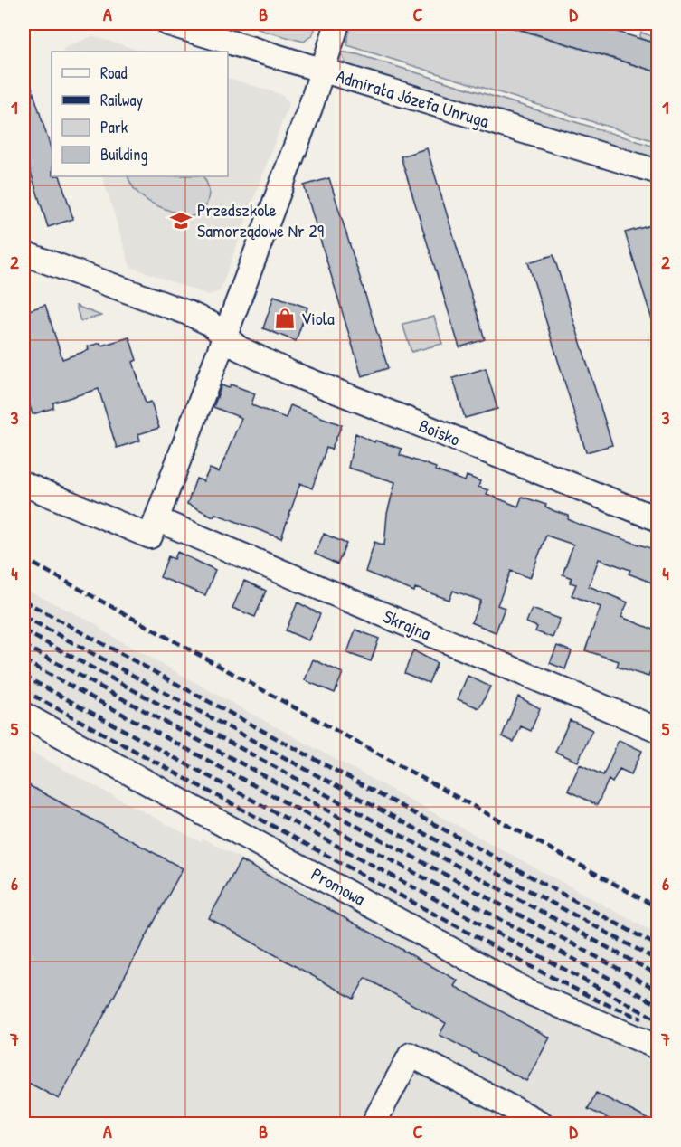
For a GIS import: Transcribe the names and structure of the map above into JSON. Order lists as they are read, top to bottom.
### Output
{
  "streets": {
    "street": [
      "Admirała Józefa Unruga",
      "Boisko",
      "Skrajna",
      "Promowa"
    ]
  },
  "places": {
    "school or university": ["Przedszkole Samorządowe Nr 29"],
    "shop": ["Viola"]
  },
  "legend": [
    "Road",
    "Railway",
    "Park",
    "Building"
  ],
  "grid": {
    "columns": [
      "A",
      "B",
      "C",
      "D"
    ],
    "rows": [
      "1",
      "2",
      "3",
      "4",
      "5",
      "6",
      "7"
    ]
  }
}
